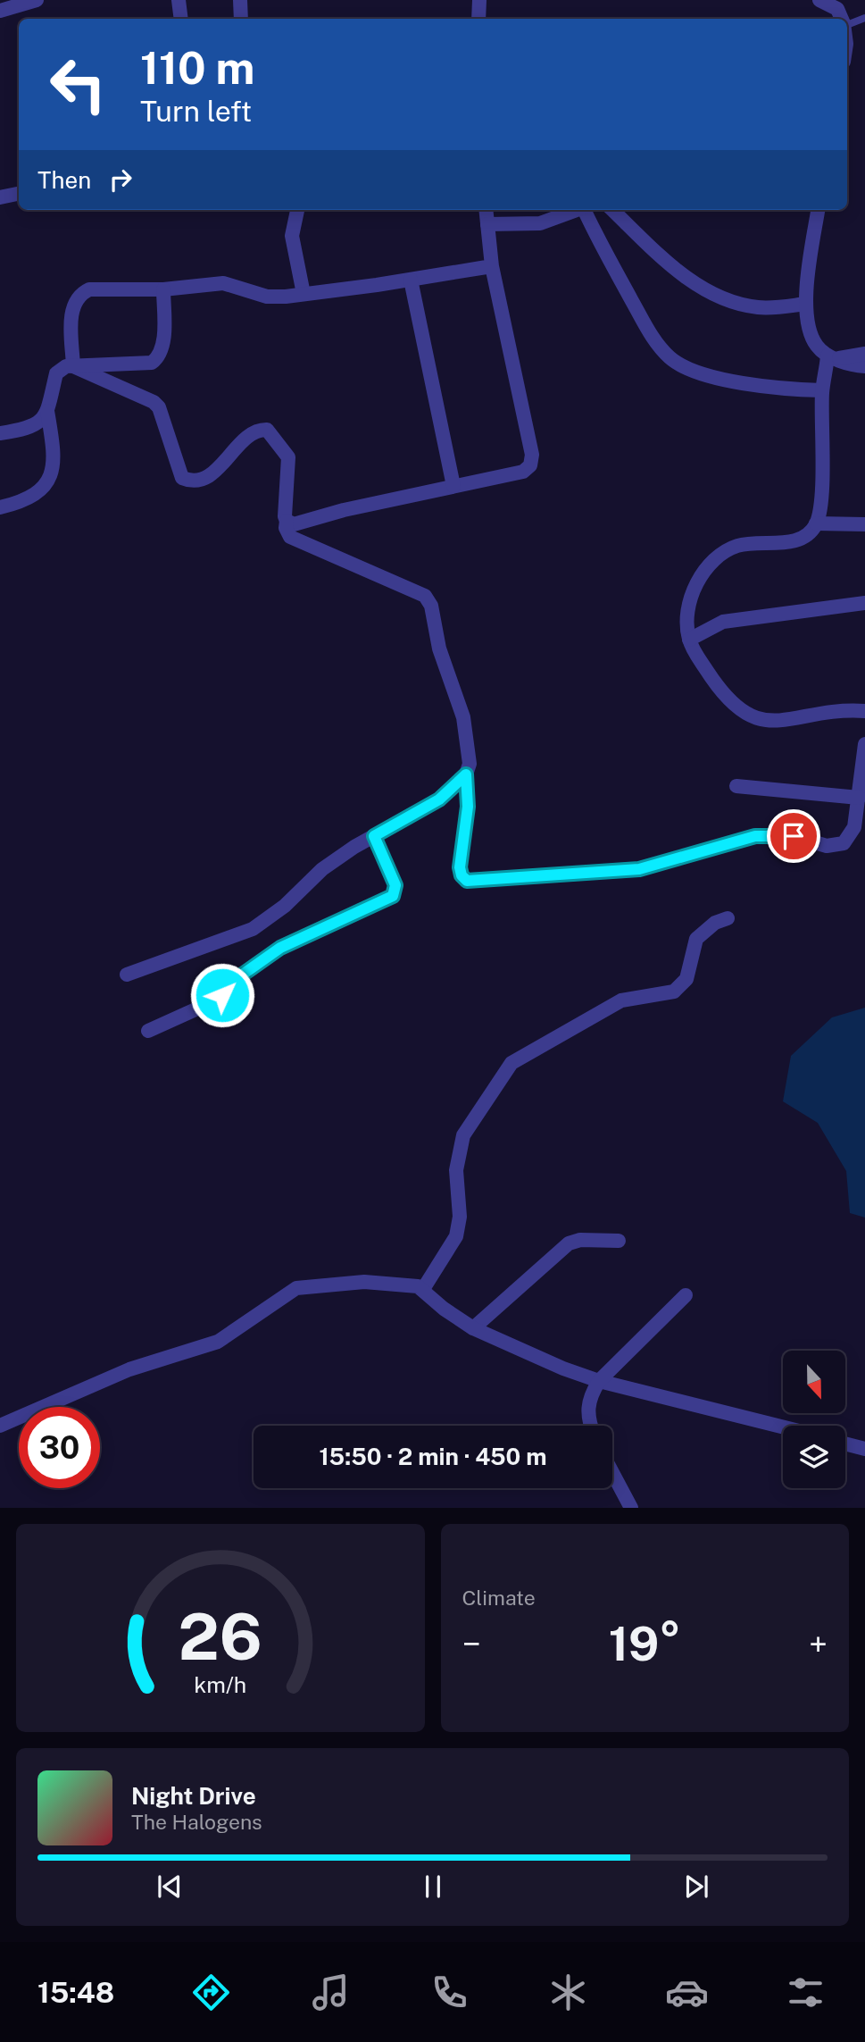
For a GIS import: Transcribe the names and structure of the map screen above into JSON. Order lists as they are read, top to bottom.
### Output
{
  "north": "bottom",
  "page": {
    "turn": ["110 m", "Turn left"],
    "then": "Then",
    "limit": "30",
    "trip": "15:50 · 2 min · 450 m",
    "tile": "Climate",
    "heat": ["−", "19°", "+"],
    "song": ["Night Drive", "The Halogens"],
    "tabs": "15:48",
    "gauge": ["26", "km/h"]
  }
}
